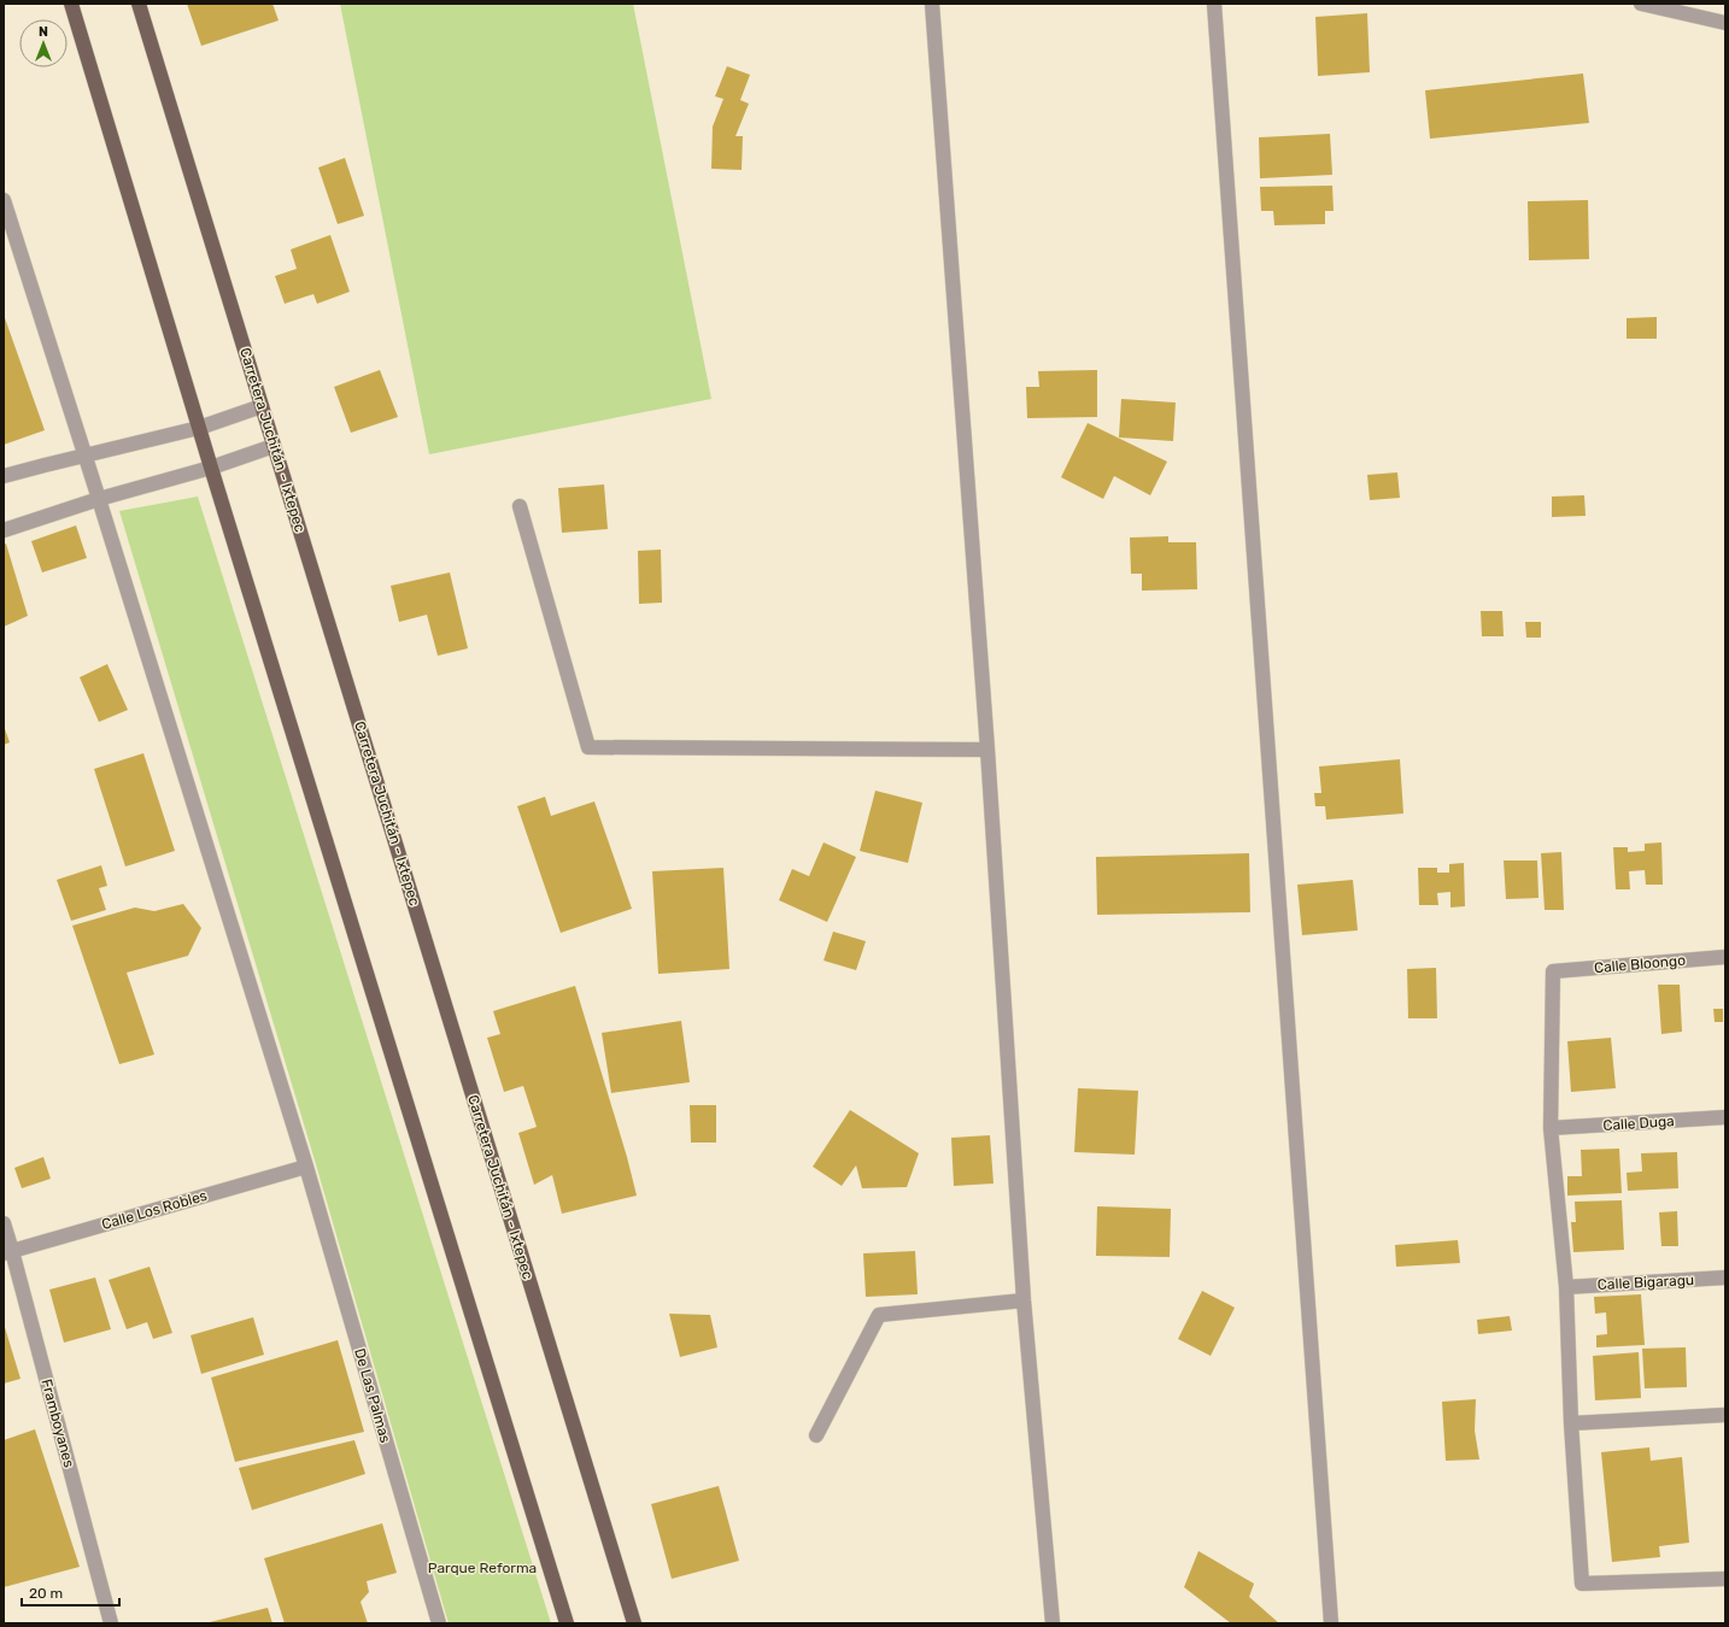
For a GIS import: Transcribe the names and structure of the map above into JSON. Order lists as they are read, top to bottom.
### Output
{
  "streets": {
    "main road": ["Carretera Juchitán - Ixtepec"],
    "street": [
      "Calle Bloongo",
      "Calle Duga",
      "Calle Los Robles",
      "Calle Bigaragu",
      "De Las Palmas",
      "Framboyanes"
    ]
  },
  "crossings": [
    ["Calle Bloongo", "Calle Duga"],
    ["Calle Los Robles", "De Las Palmas"],
    ["Calle Los Robles", "Framboyanes"]
  ],
  "parks": ["Parque Reforma"],
  "scale_bar": "20 m",
  "north": "top"
}
